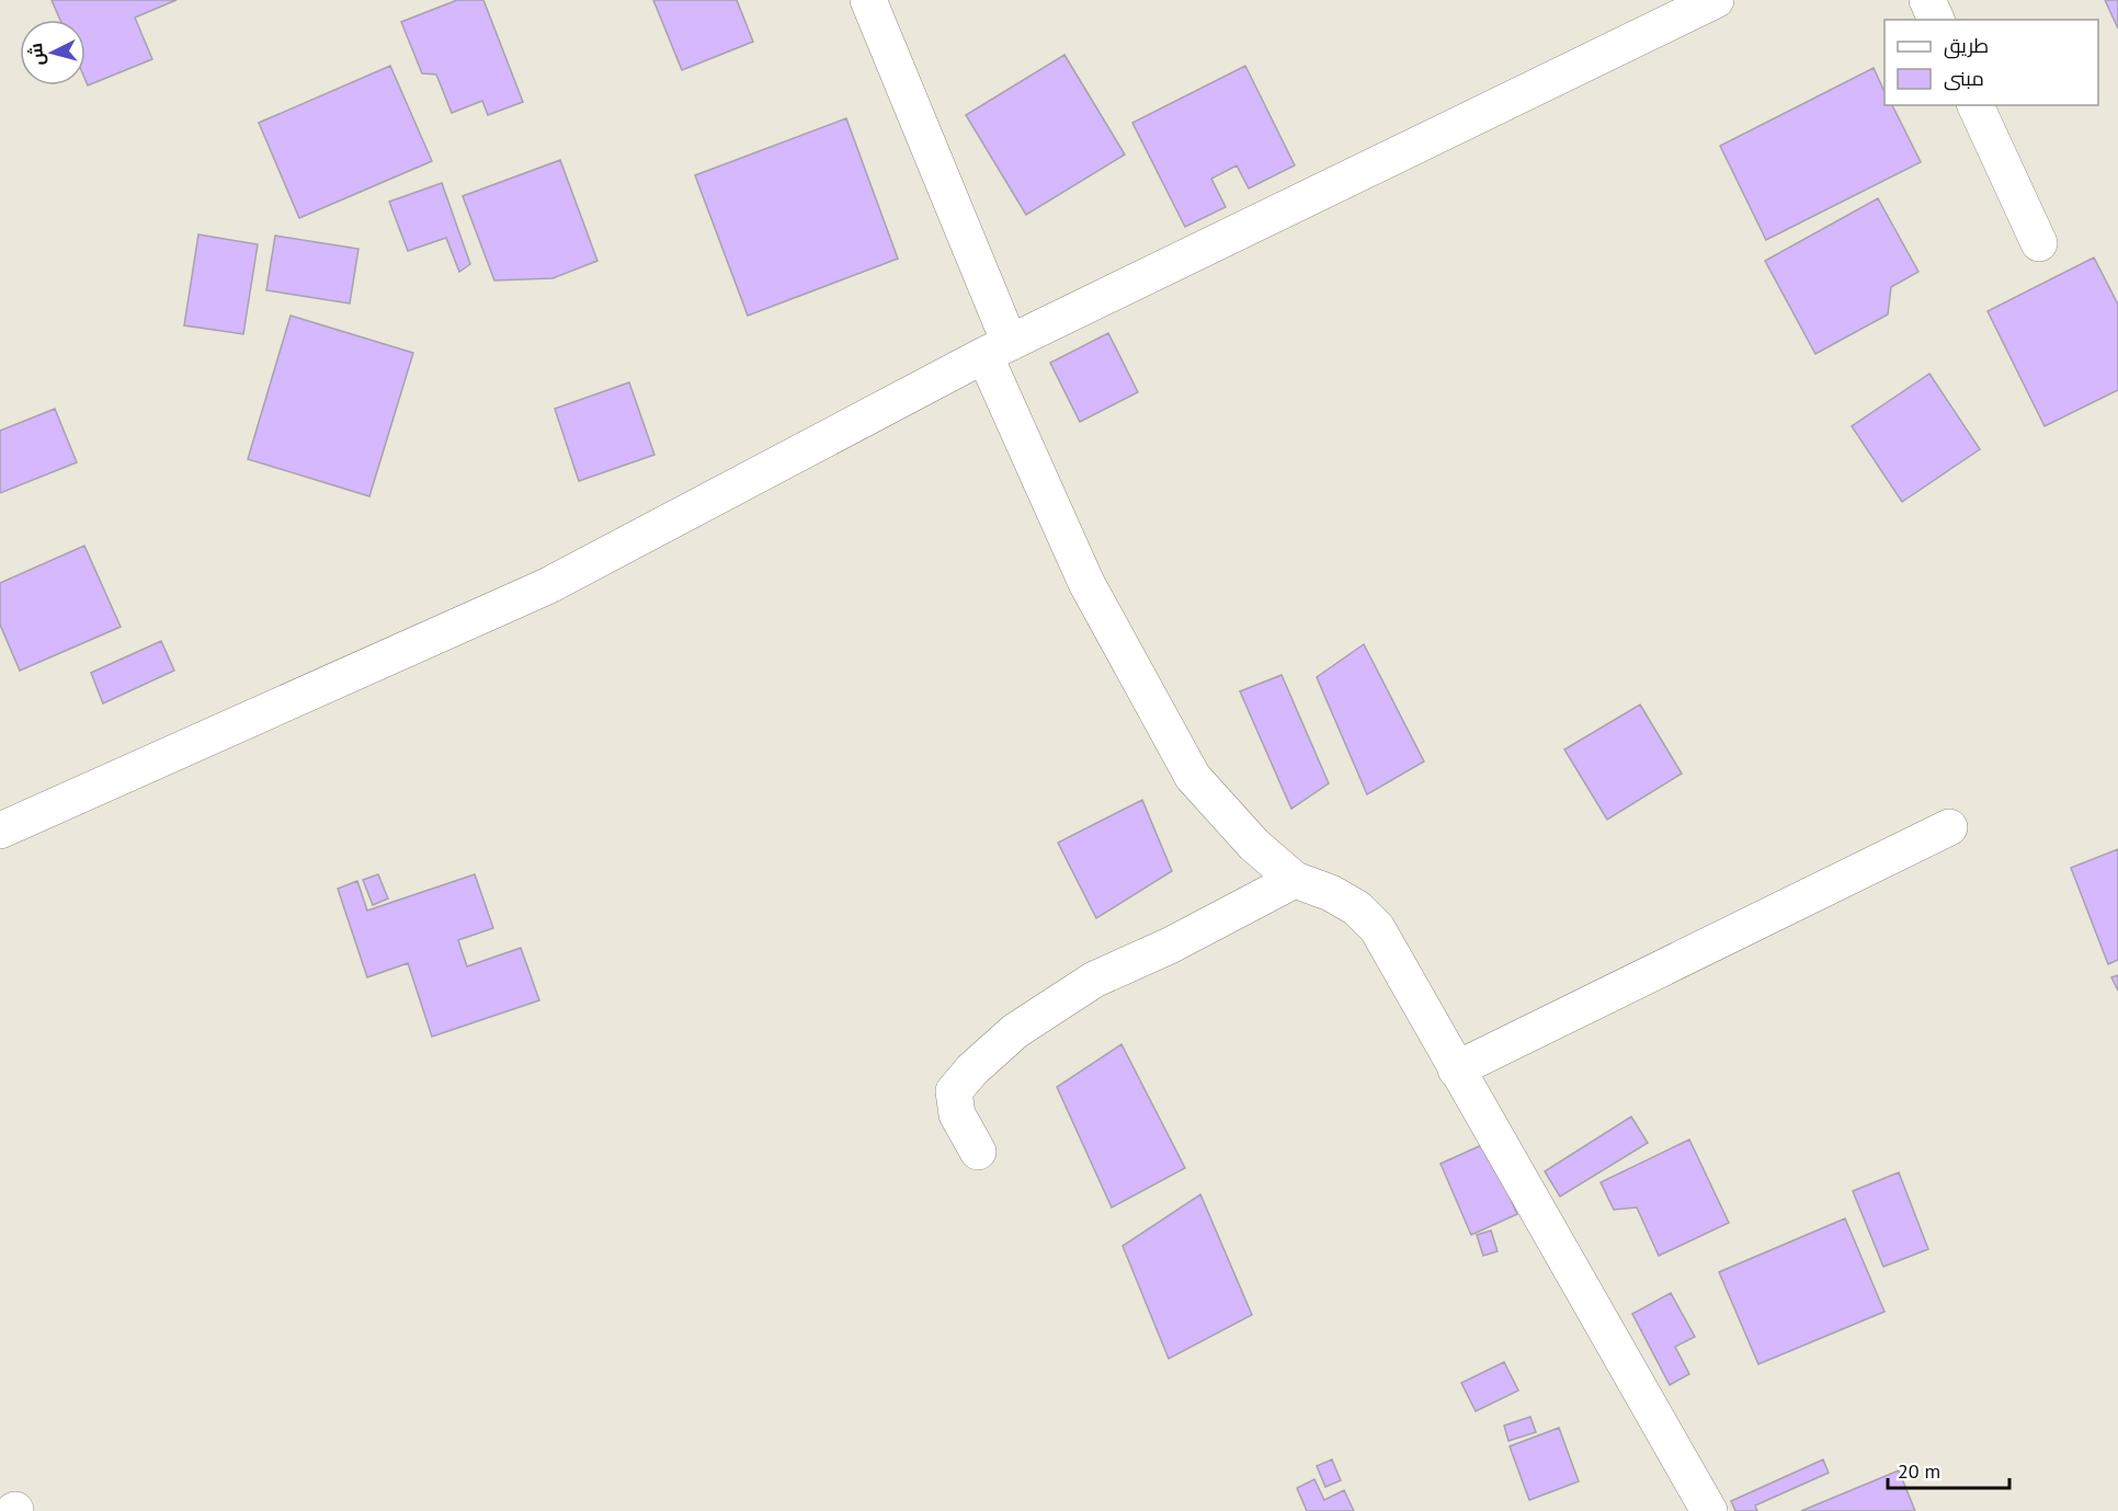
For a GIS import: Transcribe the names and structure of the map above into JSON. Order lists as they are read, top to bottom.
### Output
{
  "legend": ["طريق", "مبنى"],
  "scale_bar": "20 m",
  "north": "left"
}
